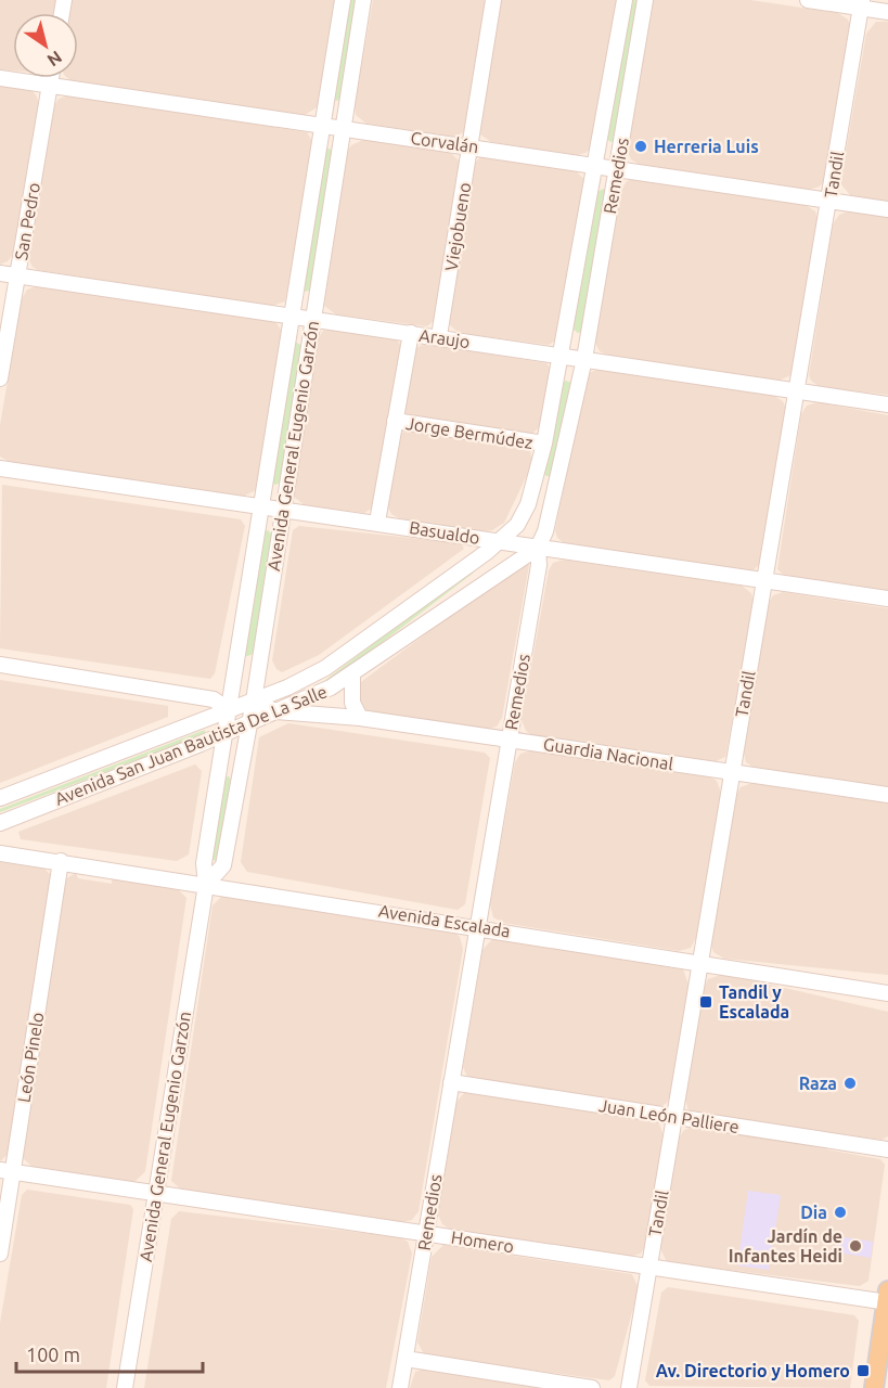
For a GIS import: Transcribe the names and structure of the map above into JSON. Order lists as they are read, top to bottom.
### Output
{
  "streets": {
    "street": [
      "Corvalán",
      "Tandil",
      "Remedios",
      "San Pedro",
      "Viejobueno",
      "Araujo",
      "Jorge Bermúdez",
      "Avenida General Eugenio Garzón",
      "Basualdo",
      "Avenida San Juan Bautista De La Salle",
      "Guardia Nacional",
      "Avenida Escalada",
      "León Pinelo",
      "Juan León Palliere",
      "Homero"
    ]
  },
  "crossings": [
    ["Corvalán", "Tandil"],
    ["Corvalán", "Remedios"],
    ["Corvalán", "San Pedro"],
    ["Corvalán", "Viejobueno"],
    ["Corvalán", "Avenida General Eugenio Garzón"],
    ["Tandil", "Araujo"],
    ["Tandil", "Basualdo"],
    ["Tandil", "Guardia Nacional"],
    ["Tandil", "Avenida Escalada"],
    ["Tandil", "Juan León Palliere"],
    ["Tandil", "Homero"],
    ["Remedios", "Araujo"],
    ["Remedios", "Jorge Bermúdez"],
    ["Remedios", "Basualdo"],
    ["Remedios", "Avenida San Juan Bautista De La Salle"],
    ["Remedios", "Guardia Nacional"],
    ["Remedios", "Avenida Escalada"],
    ["Remedios", "Juan León Palliere"],
    ["Remedios", "Homero"],
    ["San Pedro", "Araujo"],
    ["Viejobueno", "Araujo"],
    ["Araujo", "Avenida General Eugenio Garzón"],
    ["Avenida General Eugenio Garzón", "Basualdo"],
    ["Avenida General Eugenio Garzón", "Avenida San Juan Bautista De La Salle"],
    ["Avenida General Eugenio Garzón", "Guardia Nacional"],
    ["Avenida General Eugenio Garzón", "Avenida Escalada"],
    ["Avenida General Eugenio Garzón", "Homero"],
    ["Basualdo", "Avenida San Juan Bautista De La Salle"],
    ["Avenida San Juan Bautista De La Salle", "Guardia Nacional"],
    ["Avenida Escalada", "León Pinelo"],
    ["León Pinelo", "Homero"]
  ],
  "places": {
    "other": [
      "Herreria Luis",
      "Raza",
      "Dia",
      "Jardín de Infantes Heidi"
    ],
    "transit": ["Tandil y Escalada", "Av. Directorio y Homero"]
  },
  "scale_bar": "100 m",
  "north": "bottom right"
}
